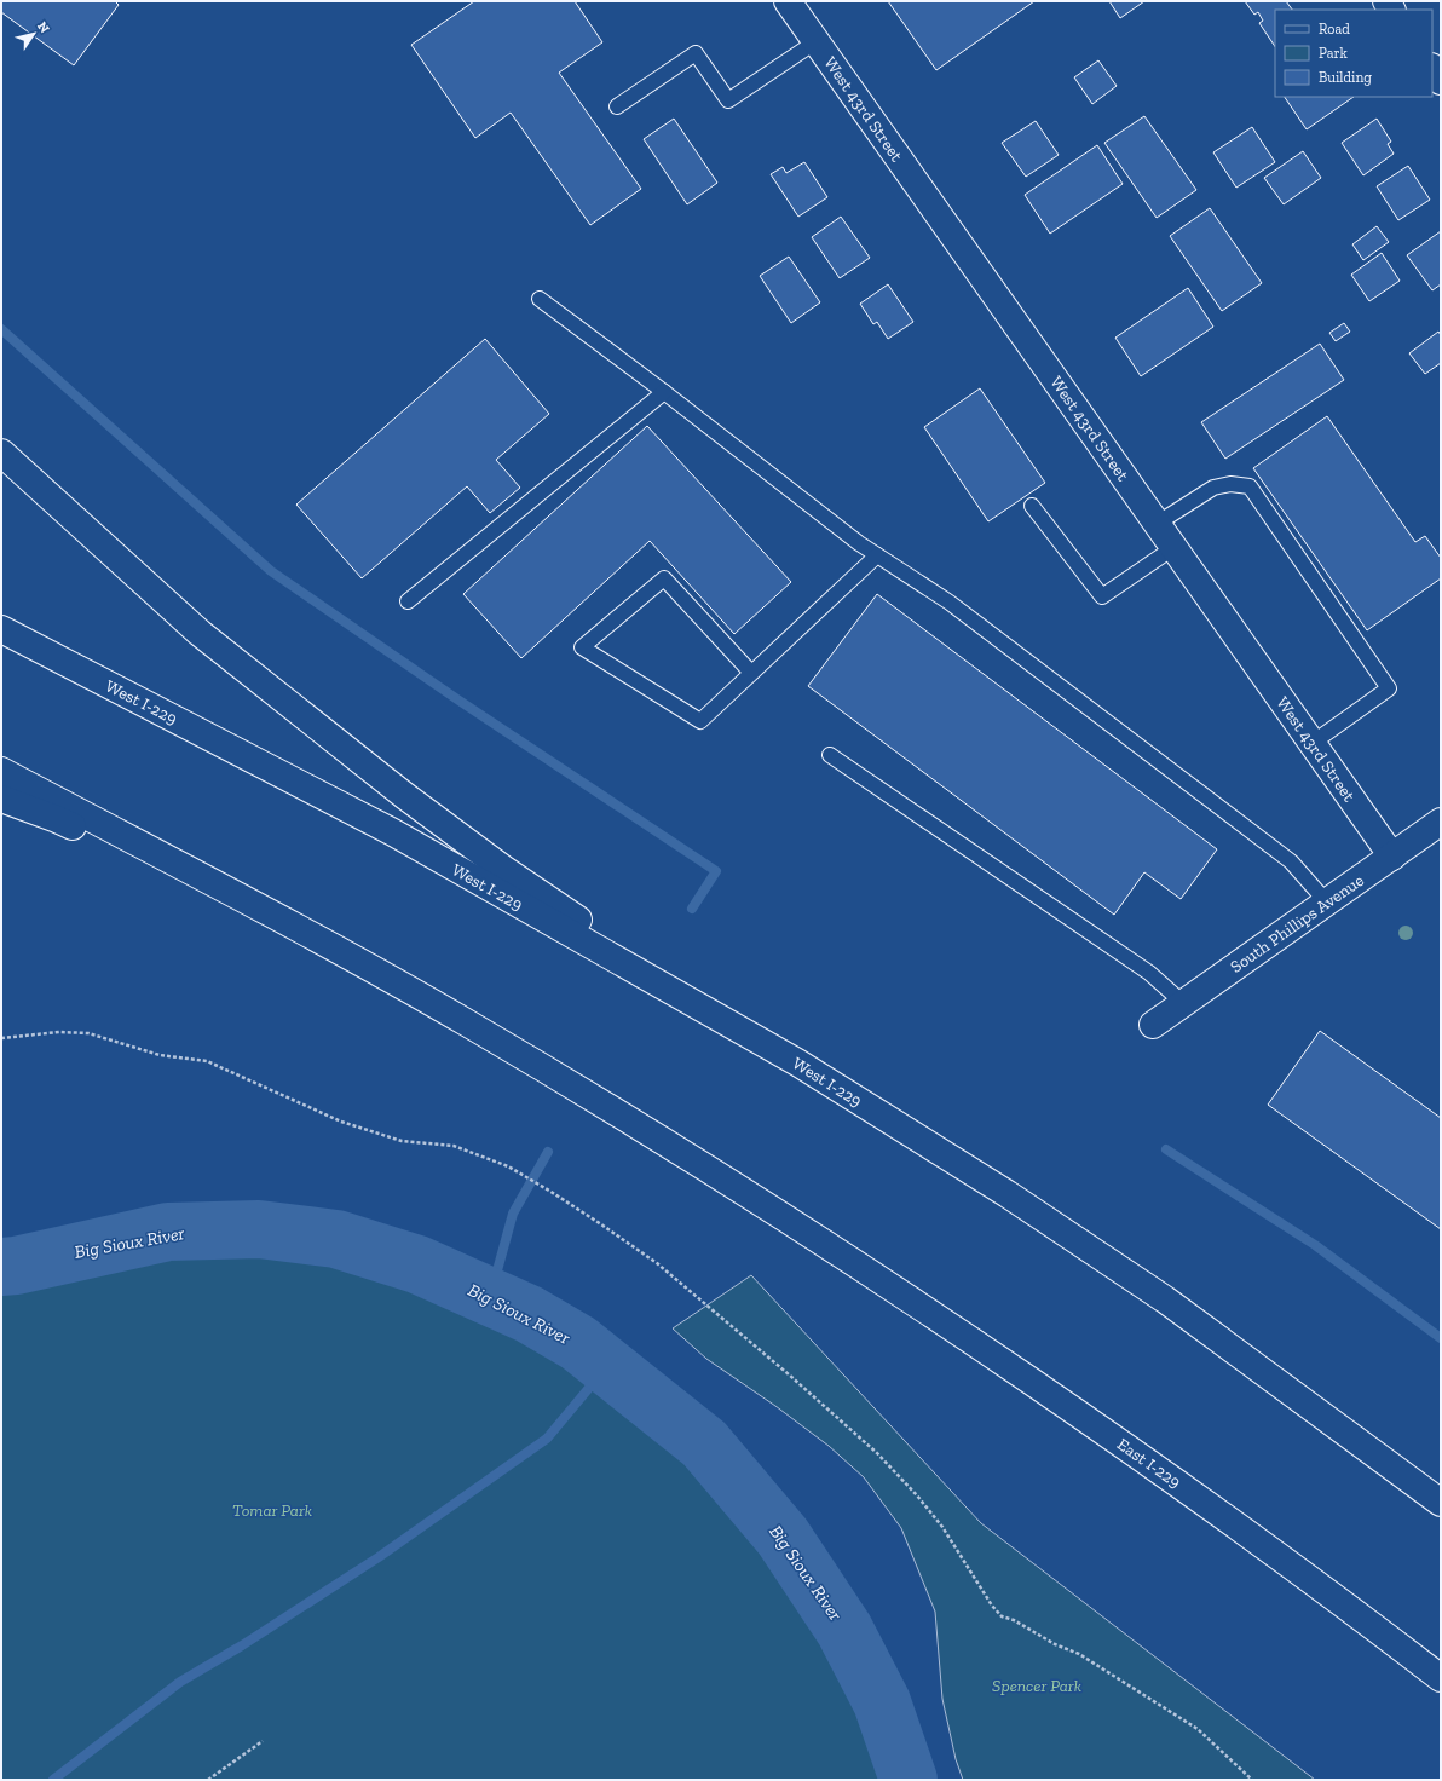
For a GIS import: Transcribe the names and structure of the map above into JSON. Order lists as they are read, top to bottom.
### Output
{
  "streets": {
    "main road": [
      "West 43rd Street",
      "West I-229",
      "South Phillips Avenue",
      "East I-229"
    ]
  },
  "crossings": [
    ["West 43rd Street", "South Phillips Avenue"]
  ],
  "water": ["Big Sioux River"],
  "parks": ["Tomar Park", "Spencer Park"],
  "legend": ["Road", "Park", "Building"],
  "north": "top right"
}
